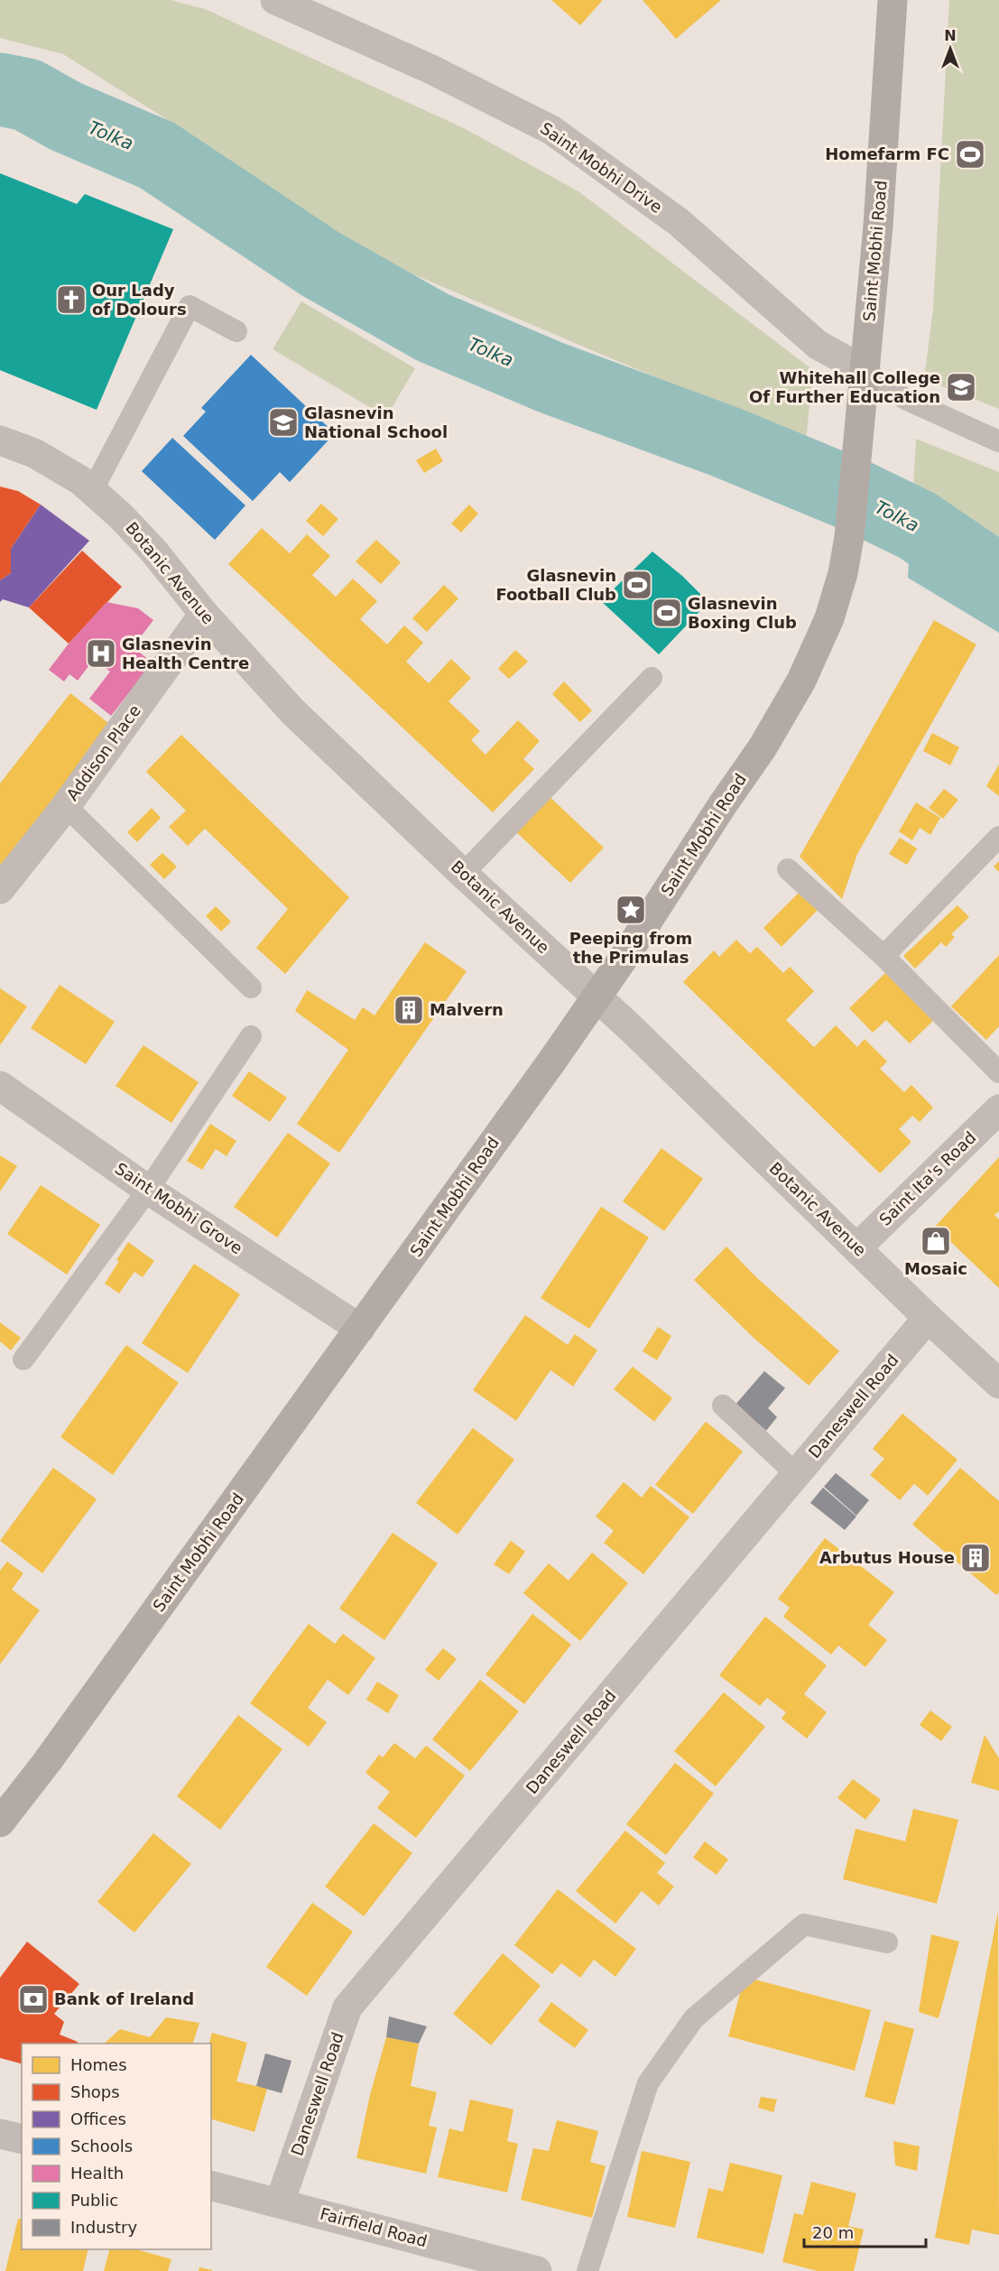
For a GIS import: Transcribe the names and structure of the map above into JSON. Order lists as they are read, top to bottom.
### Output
{
  "streets": {
    "main road": ["Saint Mobhi Road"],
    "street": [
      "Saint Mobhi Drive",
      "Botanic Avenue",
      "Addison Place",
      "Saint Ita's Road",
      "Saint Mobhi Grove",
      "Daneswell Road",
      "Fairfield Road"
    ]
  },
  "crossings": [
    ["Saint Mobhi Drive", "Saint Mobhi Road"],
    ["Saint Mobhi Road", "Botanic Avenue"],
    ["Saint Mobhi Road", "Saint Mobhi Grove"],
    ["Botanic Avenue", "Addison Place"],
    ["Botanic Avenue", "Saint Ita's Road"],
    ["Botanic Avenue", "Daneswell Road"],
    ["Daneswell Road", "Fairfield Road"]
  ],
  "water": ["Tolka"],
  "places": {
    "sports": ["Homefarm FC", "Glasnevin Football Club", "Glasnevin Boxing Club"],
    "church": ["Our Lady of Dolours"],
    "school or university": ["Whitehall College Of Further Education", "Glasnevin National School"],
    "hospital": ["Glasnevin Health Centre"],
    "place": ["Peeping from the Primulas"],
    "building": ["Malvern", "Arbutus House"],
    "shop": ["Mosaic"],
    "bank": ["Bank of Ireland"]
  },
  "legend": [
    "Homes",
    "Shops",
    "Offices",
    "Schools",
    "Health",
    "Public",
    "Industry"
  ],
  "scale_bar": "20 m",
  "north": "top"
}
